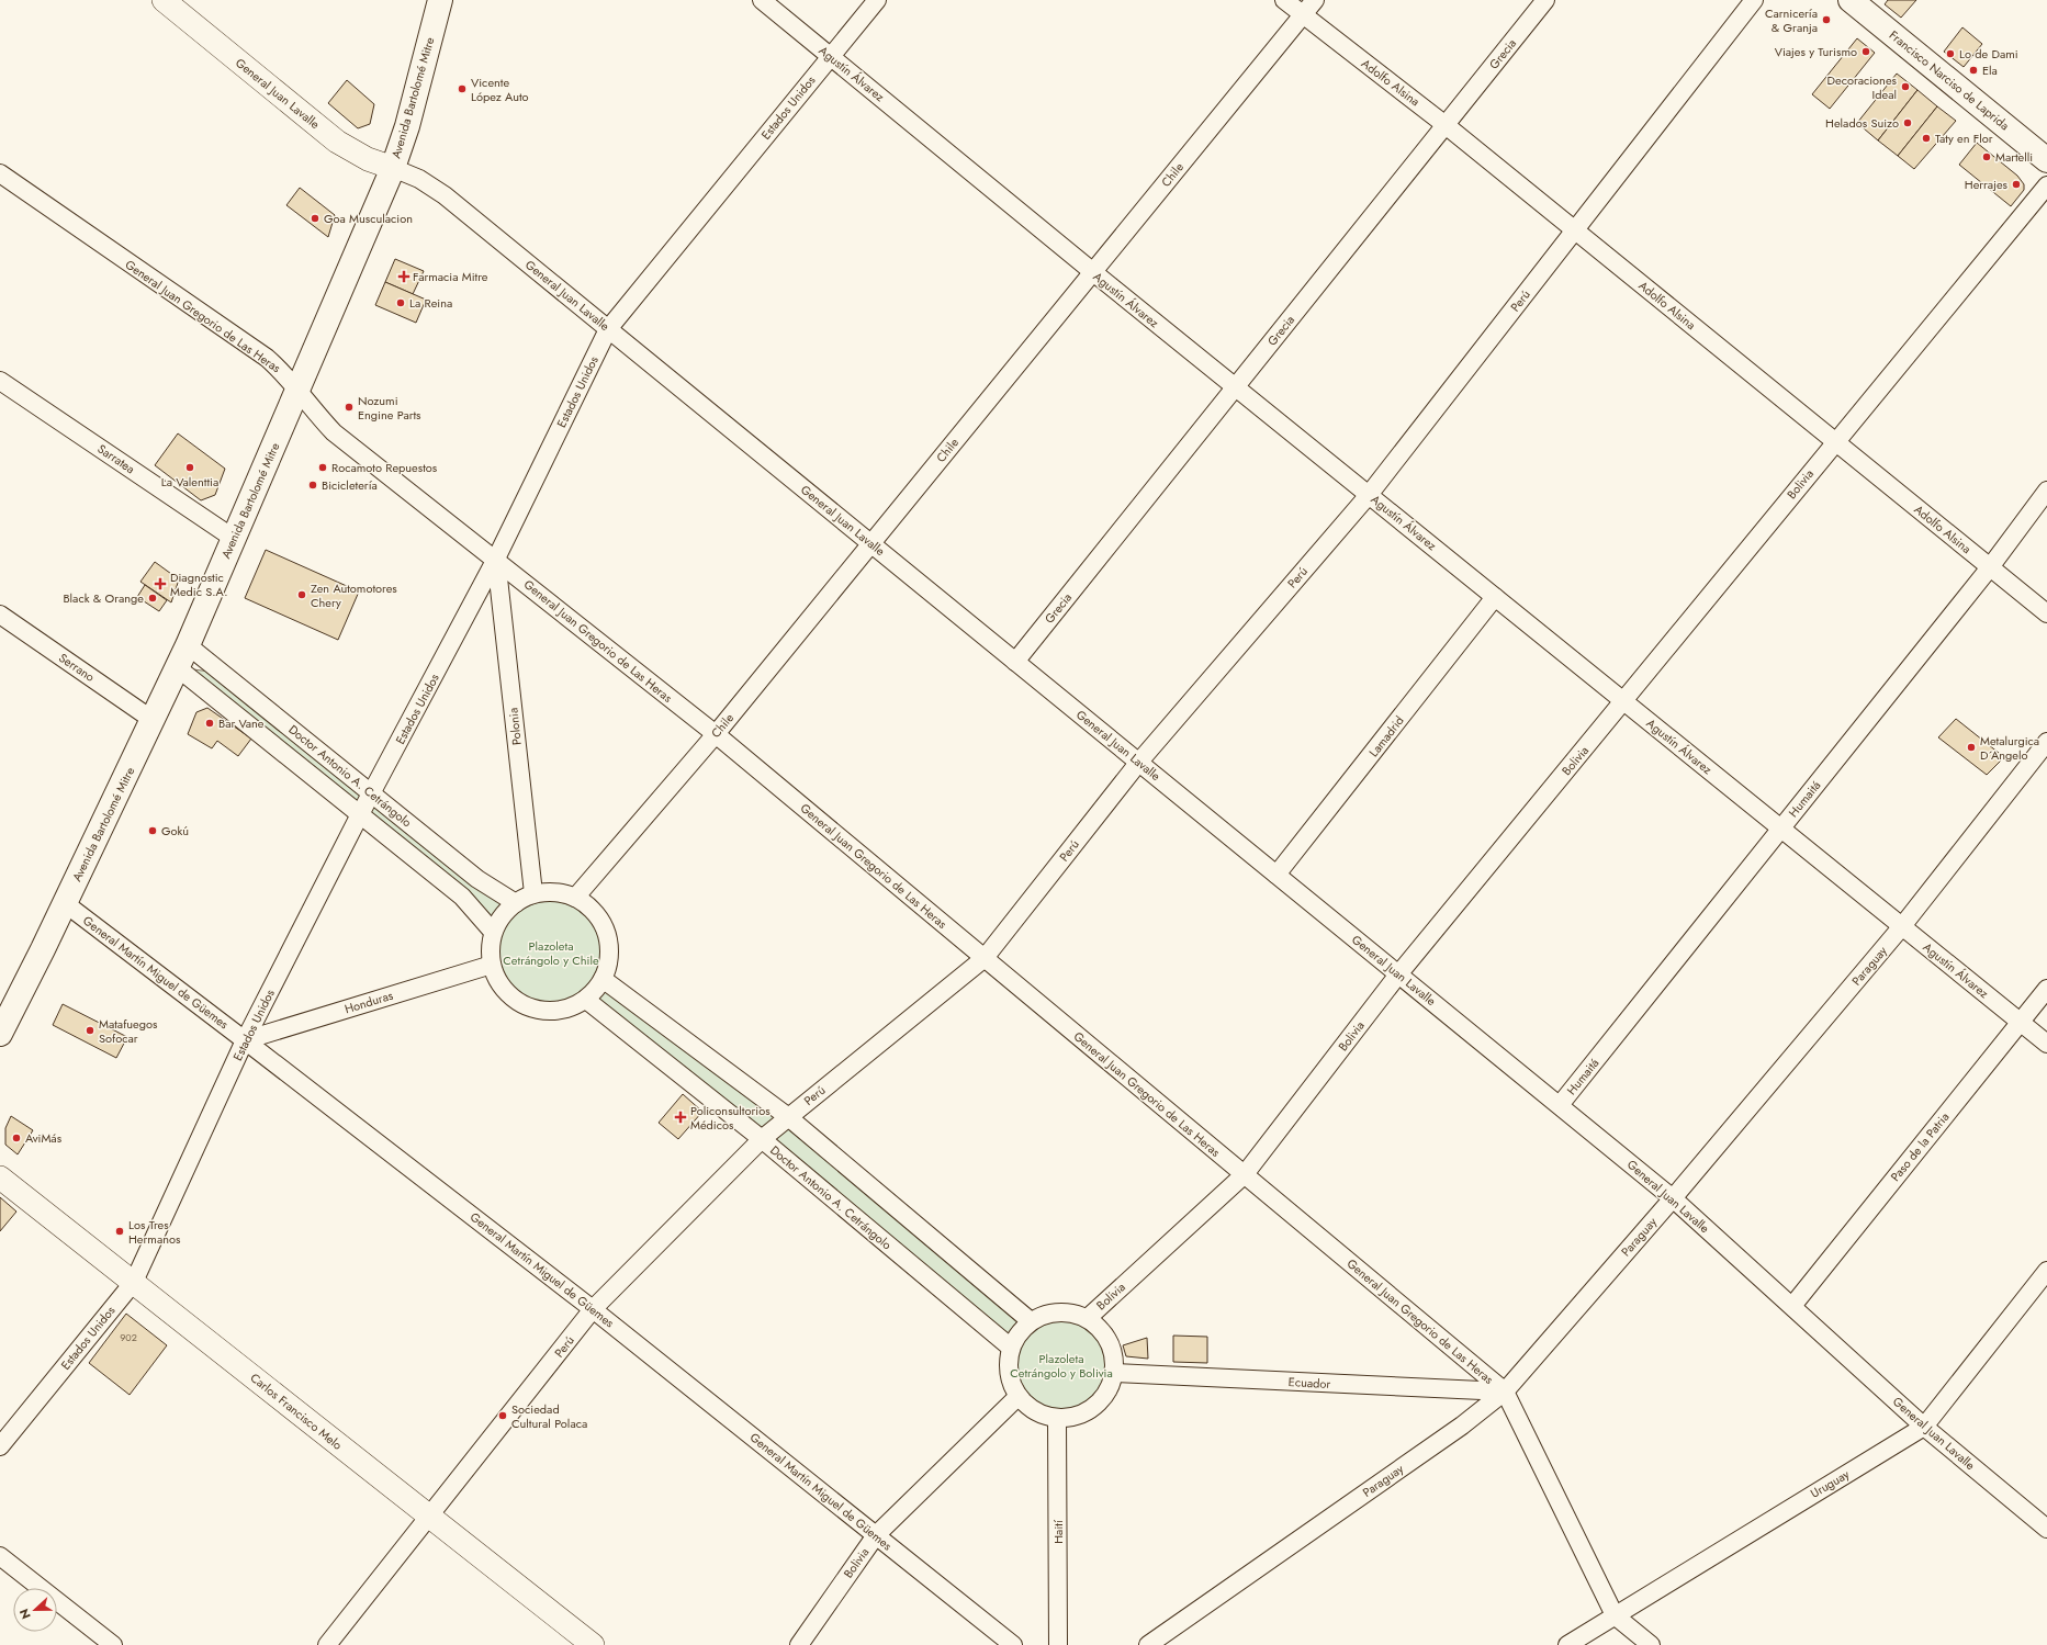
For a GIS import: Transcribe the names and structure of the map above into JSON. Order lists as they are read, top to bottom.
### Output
{
  "streets": {
    "main road": ["Francisco Narciso de Laprida", "Avenida Bartolomé Mitre"],
    "street": [
      "Grecia",
      "Agustín Álvarez",
      "Adolfo Alsina",
      "General Juan Lavalle",
      "Estados Unidos",
      "Chile",
      "Perú",
      "General Juan Gregorio de Las Heras",
      "Sarratea",
      "Bolivia",
      "Serrano",
      "Polonia",
      "Lamadrid",
      "Doctor Antonio A. Cetrángolo",
      "Humaitá",
      "Paraguay",
      "General Martín Miguel de Güemes",
      "Honduras",
      "Paso de la Patria",
      "Ecuador",
      "Carlos Francisco Melo",
      "Uruguay",
      "Haití"
    ]
  },
  "crossings": [
    ["Grecia", "Agustín Álvarez"],
    ["Grecia", "Adolfo Alsina"],
    ["Grecia", "General Juan Lavalle"],
    ["Agustín Álvarez", "Estados Unidos"],
    ["Agustín Álvarez", "Chile"],
    ["Agustín Álvarez", "Perú"],
    ["Agustín Álvarez", "Bolivia"],
    ["Agustín Álvarez", "Lamadrid"],
    ["Agustín Álvarez", "Humaitá"],
    ["Agustín Álvarez", "Paraguay"],
    ["Agustín Álvarez", "Paso de la Patria"],
    ["Adolfo Alsina", "Chile"],
    ["Adolfo Alsina", "Perú"],
    ["Adolfo Alsina", "Bolivia"],
    ["Adolfo Alsina", "Humaitá"],
    ["General Juan Lavalle", "Avenida Bartolomé Mitre"],
    ["General Juan Lavalle", "Estados Unidos"],
    ["General Juan Lavalle", "Chile"],
    ["General Juan Lavalle", "Perú"],
    ["General Juan Lavalle", "Bolivia"],
    ["General Juan Lavalle", "Lamadrid"],
    ["General Juan Lavalle", "Humaitá"],
    ["General Juan Lavalle", "Paraguay"],
    ["General Juan Lavalle", "Paso de la Patria"],
    ["General Juan Lavalle", "Uruguay"],
    ["Avenida Bartolomé Mitre", "General Juan Gregorio de Las Heras"],
    ["Avenida Bartolomé Mitre", "Sarratea"],
    ["Avenida Bartolomé Mitre", "Serrano"],
    ["Avenida Bartolomé Mitre", "Doctor Antonio A. Cetrángolo"],
    ["Avenida Bartolomé Mitre", "General Martín Miguel de Güemes"],
    ["Estados Unidos", "General Juan Gregorio de Las Heras"],
    ["Estados Unidos", "Polonia"],
    ["Estados Unidos", "Doctor Antonio A. Cetrángolo"],
    ["Estados Unidos", "General Martín Miguel de Güemes"],
    ["Estados Unidos", "Honduras"],
    ["Estados Unidos", "Carlos Francisco Melo"],
    ["Chile", "General Juan Gregorio de Las Heras"],
    ["Chile", "Polonia"],
    ["Chile", "Doctor Antonio A. Cetrángolo"],
    ["Chile", "Honduras"],
    ["Perú", "General Juan Gregorio de Las Heras"],
    ["Perú", "Doctor Antonio A. Cetrángolo"],
    ["Perú", "General Martín Miguel de Güemes"],
    ["Perú", "Carlos Francisco Melo"],
    ["General Juan Gregorio de Las Heras", "Bolivia"],
    ["General Juan Gregorio de Las Heras", "Polonia"],
    ["General Juan Gregorio de Las Heras", "Paraguay"],
    ["General Juan Gregorio de Las Heras", "Ecuador"],
    ["General Juan Gregorio de Las Heras", "Uruguay"],
    ["Bolivia", "Doctor Antonio A. Cetrángolo"],
    ["Bolivia", "General Martín Miguel de Güemes"],
    ["Bolivia", "Ecuador"],
    ["Bolivia", "Haití"],
    ["Polonia", "Doctor Antonio A. Cetrángolo"],
    ["Polonia", "Honduras"],
    ["Doctor Antonio A. Cetrángolo", "Honduras"],
    ["Doctor Antonio A. Cetrángolo", "Ecuador"],
    ["Doctor Antonio A. Cetrángolo", "Haití"],
    ["Paraguay", "Ecuador"],
    ["General Martín Miguel de Güemes", "Honduras"],
    ["Ecuador", "Haití"]
  ],
  "parks": ["Plazoleta Cetrángolo y Chile", "Plazoleta Cetrángolo y Bolivia"],
  "places": {
    "other": [
      "Carnicería & Granja",
      "Viajes y Turismo",
      "Lo de Dami",
      "Ela",
      "Decoraciones Ideal",
      "Vicente López Auto",
      "Helados Suizo",
      "Taty en Flor",
      "Martelli",
      "Herrajes",
      "Goa Musculacion",
      "La Reina",
      "Nozumi Engine Parts",
      "La Valenttia",
      "Rocamoto Repuestos",
      "Bicicletería",
      "Zen Automotores Chery",
      "Black & Orange",
      "Bar Vane",
      "Metalurgica D´Angelo",
      "Gokú",
      "Matafuegos Sofocar",
      "AviMás",
      "Los Tres Hermanos",
      "Sociedad Cultural Polaca"
    ],
    "health": ["Farmacia Mitre", "Diagnostic Medic S.A.", "Policonsultorios Médicos"]
  },
  "house_numbers": ["902"],
  "north": "left"
}
